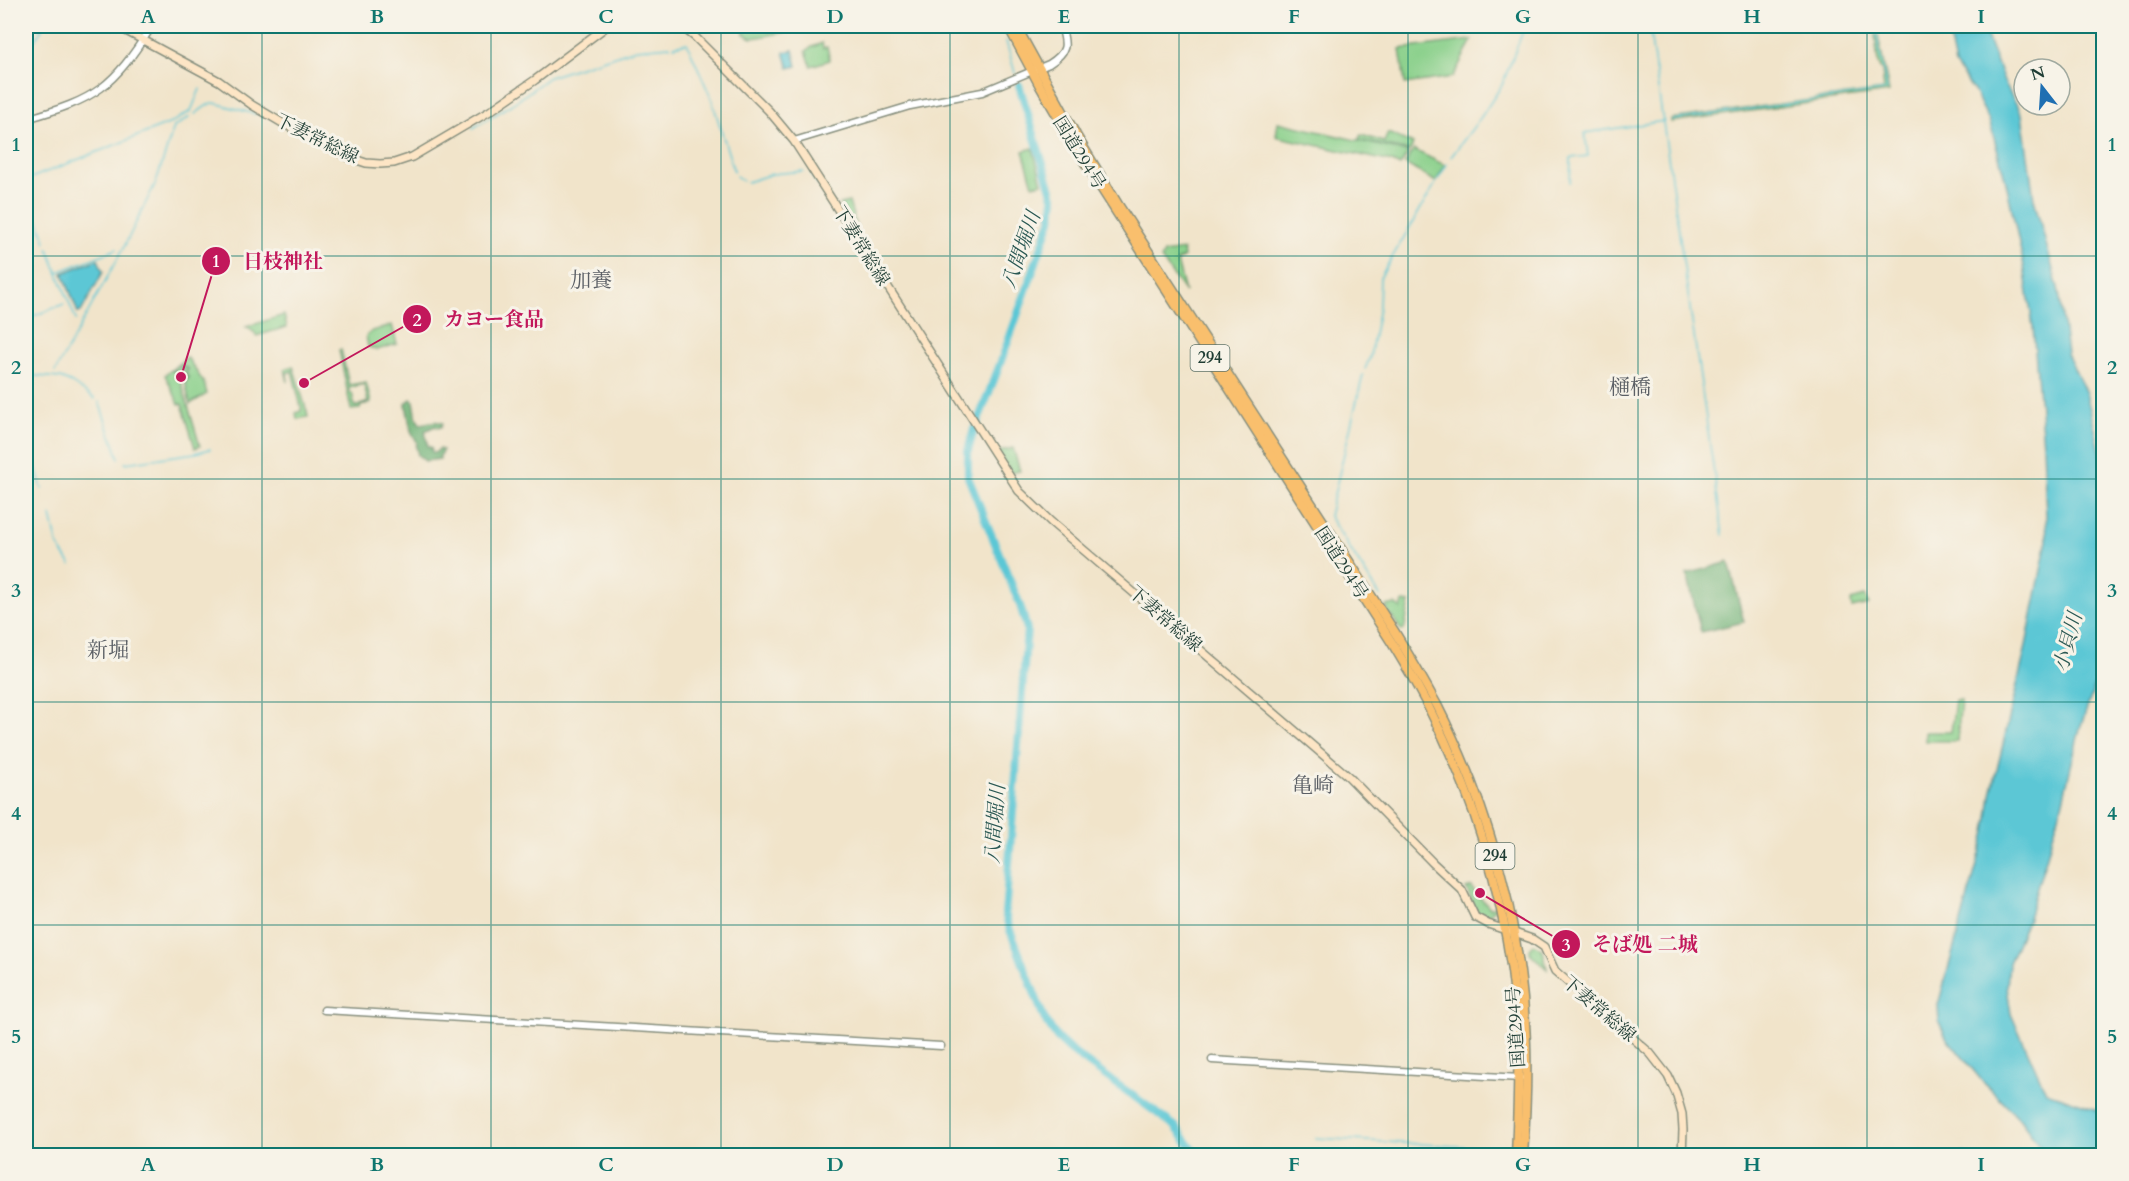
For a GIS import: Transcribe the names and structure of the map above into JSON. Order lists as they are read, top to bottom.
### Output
{
  "streets": {
    "highway": ["国道294号", "294"],
    "main road": ["下妻常総線"]
  },
  "crossings": [
    ["下妻常総線", "国道294号"]
  ],
  "districts": [
    "加養",
    "樋橋",
    "新堀",
    "亀崎"
  ],
  "water": ["八間堀川", "小貝川"],
  "places": ["日枝神社", "カヨー食品", "そば処 二城"],
  "north": "top",
  "grid": {
    "columns": [
      "A",
      "B",
      "C",
      "D",
      "E",
      "F",
      "G",
      "H",
      "I"
    ],
    "rows": [
      "1",
      "2",
      "3",
      "4",
      "5"
    ]
  }
}
